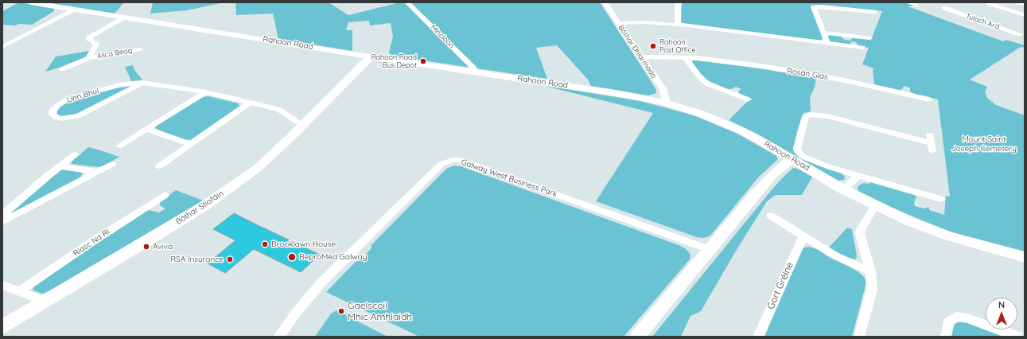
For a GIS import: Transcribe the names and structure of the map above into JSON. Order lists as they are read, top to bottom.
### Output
{
  "streets": {
    "street": [
      "Tulach Ard",
      "Mincloon",
      "Rahoon Road",
      "Bóthar Dhiarmada",
      "Asca Beag",
      "Rosán Glas",
      "Linn Bhuí",
      "Galway West Business Park",
      "Bóthar Stiofáin",
      "Riasc Na Rí",
      "Gort Gréine"
    ]
  },
  "crossings": [
    ["Mincloon", "Rahoon Road"],
    ["Rahoon Road", "Bóthar Dhiarmada"],
    ["Rahoon Road", "Asca Beag"],
    ["Rahoon Road", "Bóthar Stiofáin"],
    ["Bóthar Dhiarmada", "Rosán Glas"],
    ["Linn Bhuí", "Bóthar Stiofáin"]
  ],
  "parks": ["Mount Saint Joseph Cemetery"],
  "places": [
    "Rahoon Post Office",
    "Rahoon Road - Bus Depot",
    "Brooklawn House",
    "Aviva",
    "ReproMed Galway",
    "RSA Insurance",
    "Gaelscoil Mhic Amhlaidh"
  ],
  "north": "top"
}
